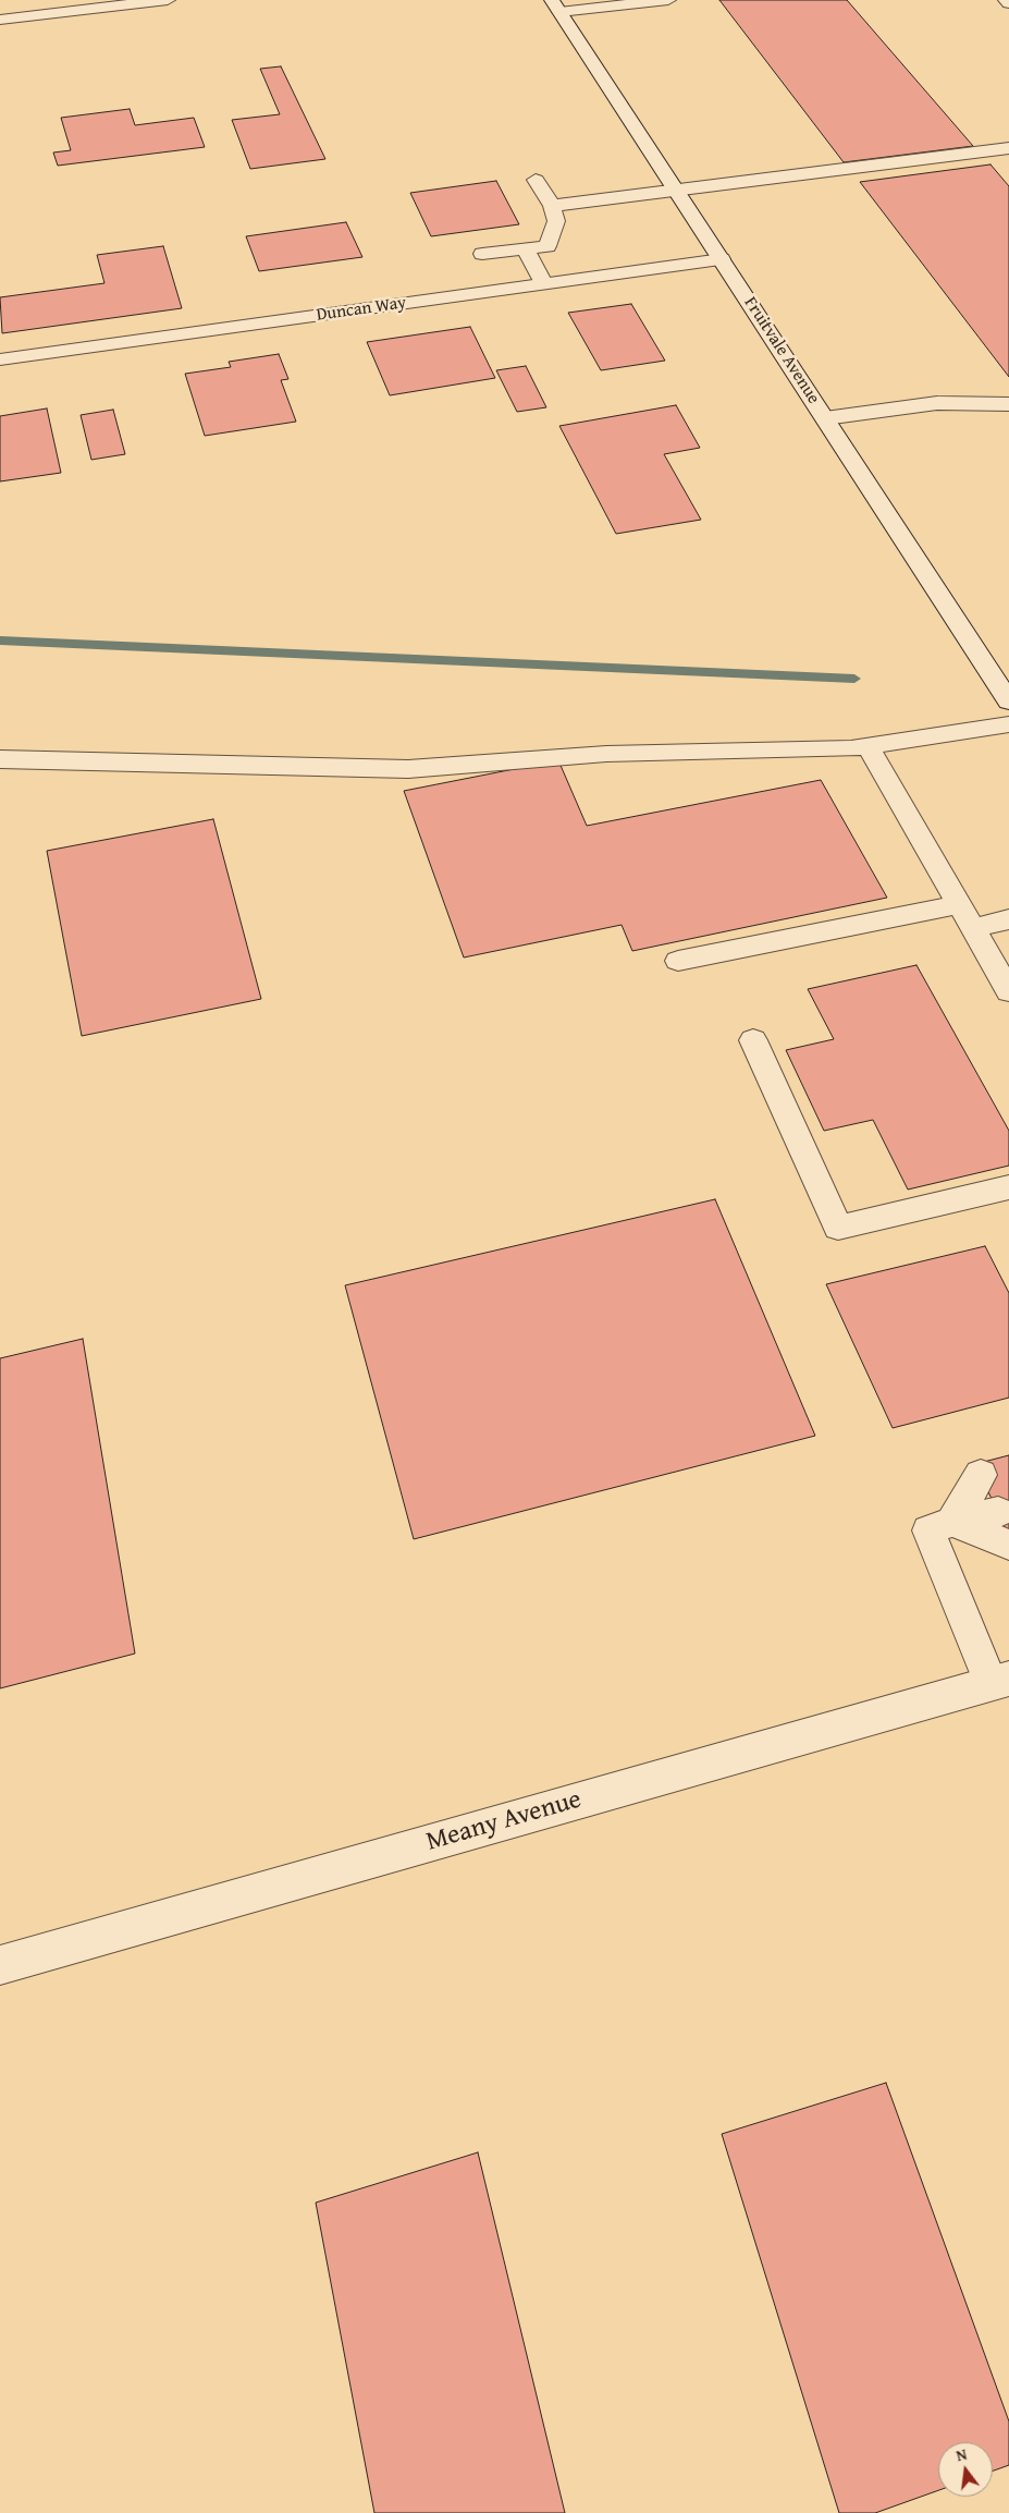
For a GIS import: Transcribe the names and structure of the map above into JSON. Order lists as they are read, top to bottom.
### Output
{
  "streets": {
    "street": ["Duncan Way", "Fruitvale Avenue", "Meany Avenue"]
  },
  "crossings": [
    ["Duncan Way", "Fruitvale Avenue"]
  ],
  "north": "top"
}
